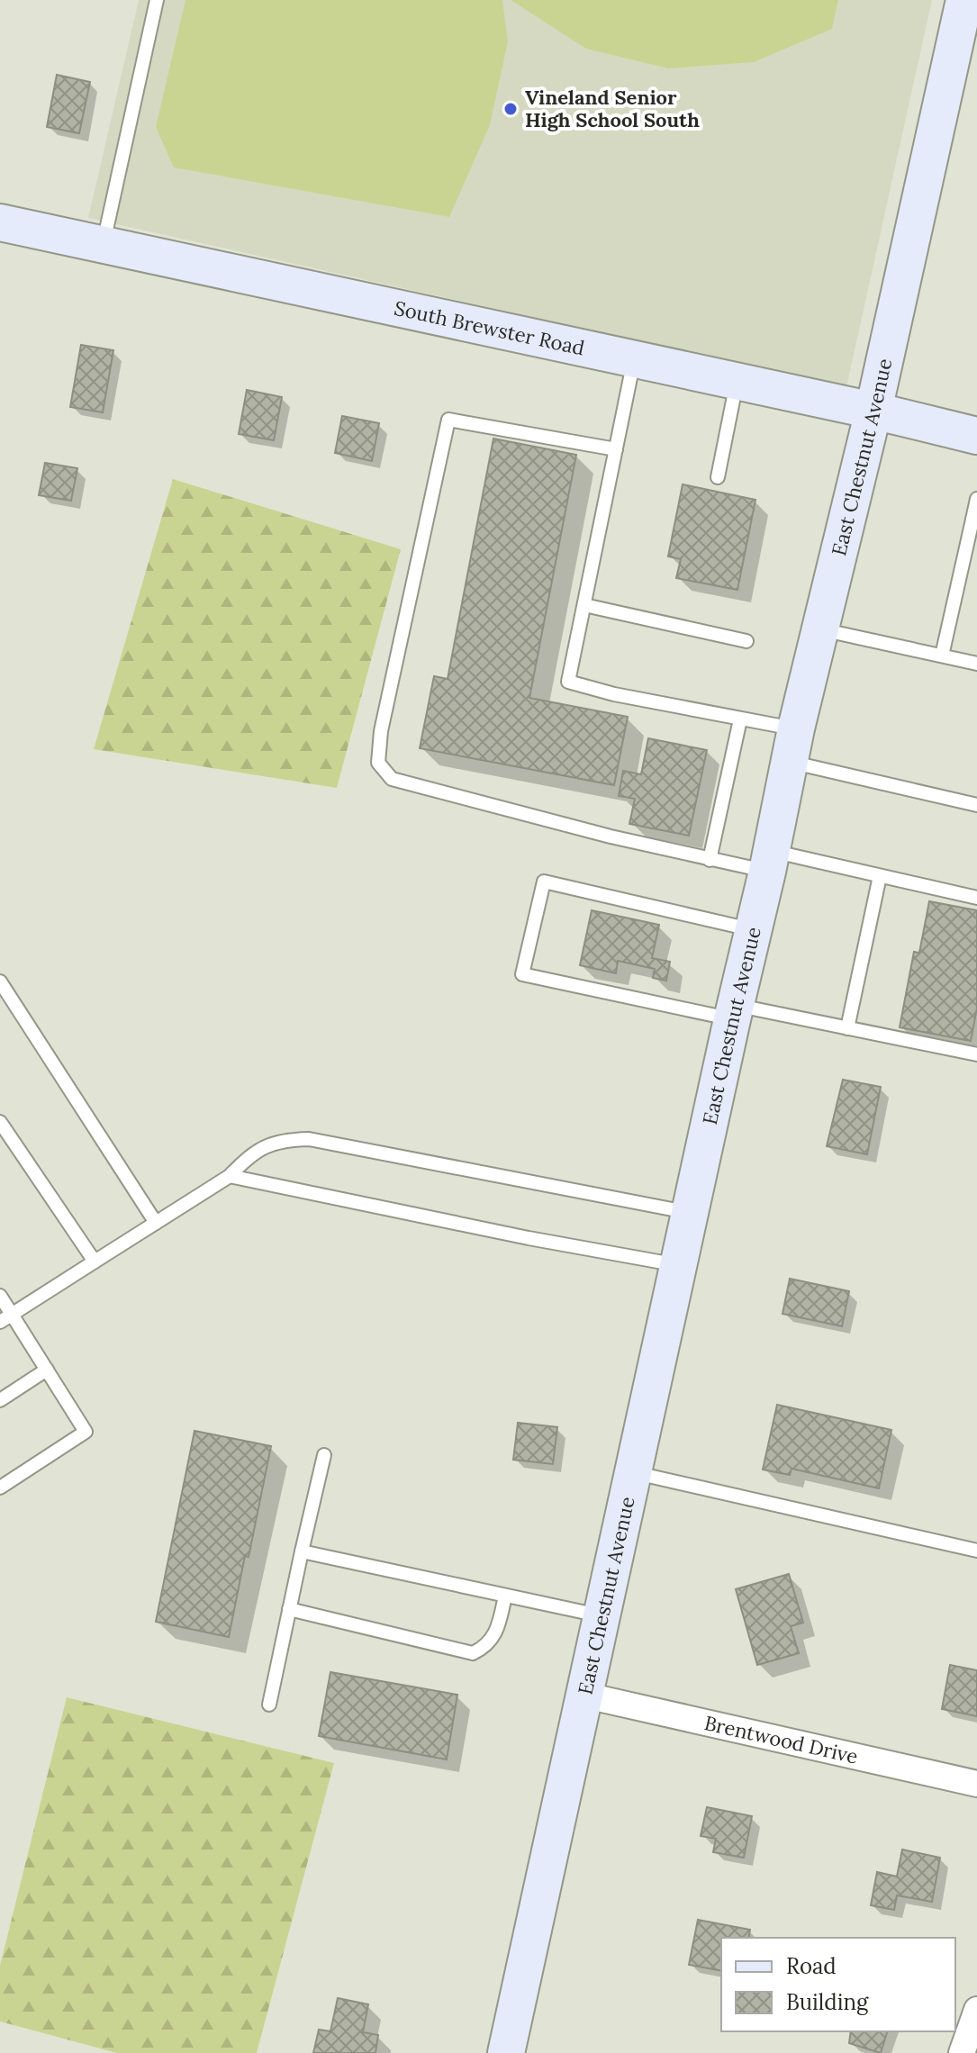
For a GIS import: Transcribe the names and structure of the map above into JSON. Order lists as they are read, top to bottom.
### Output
{
  "streets": {
    "street": ["South Brewster Road", "East Chestnut Avenue", "Brentwood Drive"]
  },
  "crossings": [
    ["South Brewster Road", "East Chestnut Avenue"],
    ["East Chestnut Avenue", "Brentwood Drive"]
  ],
  "places": ["Vineland Senior High School South"],
  "legend": ["Road", "Building"]
}
